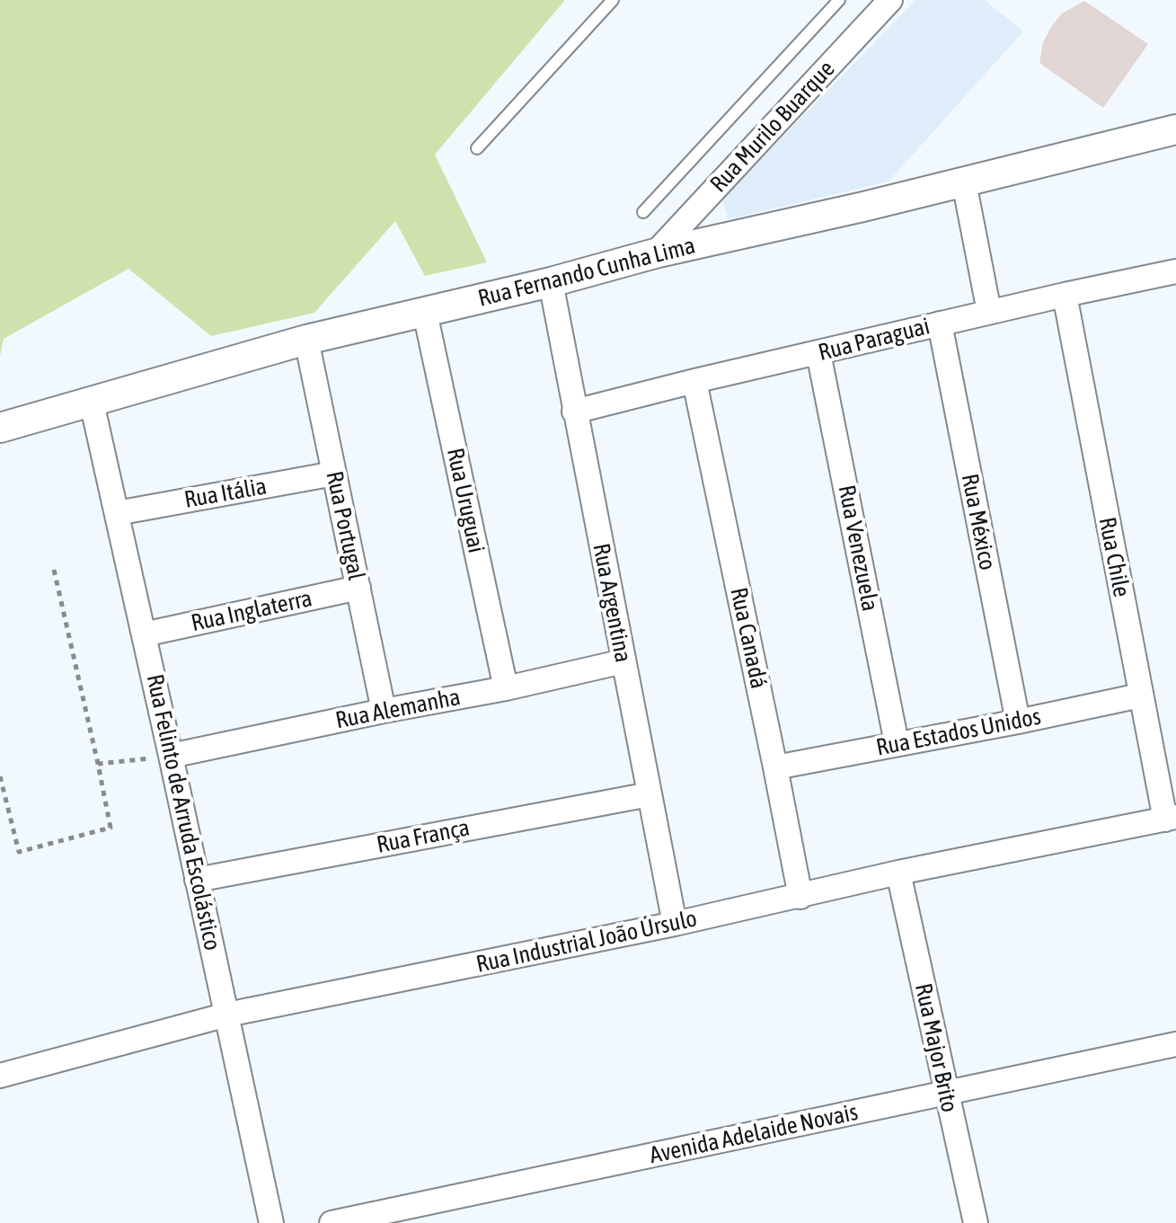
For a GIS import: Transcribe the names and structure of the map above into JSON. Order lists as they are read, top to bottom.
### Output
{
  "streets": {
    "street": [
      "Rua Murilo Buarque",
      "Rua Fernando Cunha Lima",
      "Rua Paraguai",
      "Rua Itália",
      "Rua Uruguai",
      "Rua México",
      "Rua Portugal",
      "Rua Venezuela",
      "Rua Chile",
      "Rua Argentina",
      "Rua Inglaterra",
      "Rua Canadá",
      "Rua Alemanha",
      "Rua Estados Unidos",
      "Rua Felinto de Arruda Escolástico",
      "Rua França",
      "Rua Industrial João Úrsulo",
      "Rua Major Brito",
      "Avenida Adelaide Novais"
    ]
  },
  "crossings": [
    ["Rua Murilo Buarque", "Rua Fernando Cunha Lima"],
    ["Rua Fernando Cunha Lima", "Rua Uruguai"],
    ["Rua Fernando Cunha Lima", "Rua Portugal"],
    ["Rua Fernando Cunha Lima", "Rua Argentina"],
    ["Rua Fernando Cunha Lima", "Rua Felinto de Arruda Escolástico"],
    ["Rua Paraguai", "Rua México"],
    ["Rua Paraguai", "Rua Venezuela"],
    ["Rua Paraguai", "Rua Chile"],
    ["Rua Paraguai", "Rua Argentina"],
    ["Rua Paraguai", "Rua Canadá"],
    ["Rua Itália", "Rua Portugal"],
    ["Rua Itália", "Rua Felinto de Arruda Escolástico"],
    ["Rua Uruguai", "Rua Alemanha"],
    ["Rua México", "Rua Estados Unidos"],
    ["Rua Portugal", "Rua Inglaterra"],
    ["Rua Portugal", "Rua Alemanha"],
    ["Rua Venezuela", "Rua Estados Unidos"],
    ["Rua Chile", "Rua Estados Unidos"],
    ["Rua Chile", "Rua Industrial João Úrsulo"],
    ["Rua Argentina", "Rua Alemanha"],
    ["Rua Argentina", "Rua França"],
    ["Rua Argentina", "Rua Industrial João Úrsulo"],
    ["Rua Inglaterra", "Rua Felinto de Arruda Escolástico"],
    ["Rua Canadá", "Rua Estados Unidos"],
    ["Rua Canadá", "Rua Industrial João Úrsulo"],
    ["Rua Alemanha", "Rua Felinto de Arruda Escolástico"],
    ["Rua Felinto de Arruda Escolástico", "Rua França"],
    ["Rua Felinto de Arruda Escolástico", "Rua Industrial João Úrsulo"],
    ["Rua Industrial João Úrsulo", "Rua Major Brito"],
    ["Rua Major Brito", "Avenida Adelaide Novais"]
  ]
}
